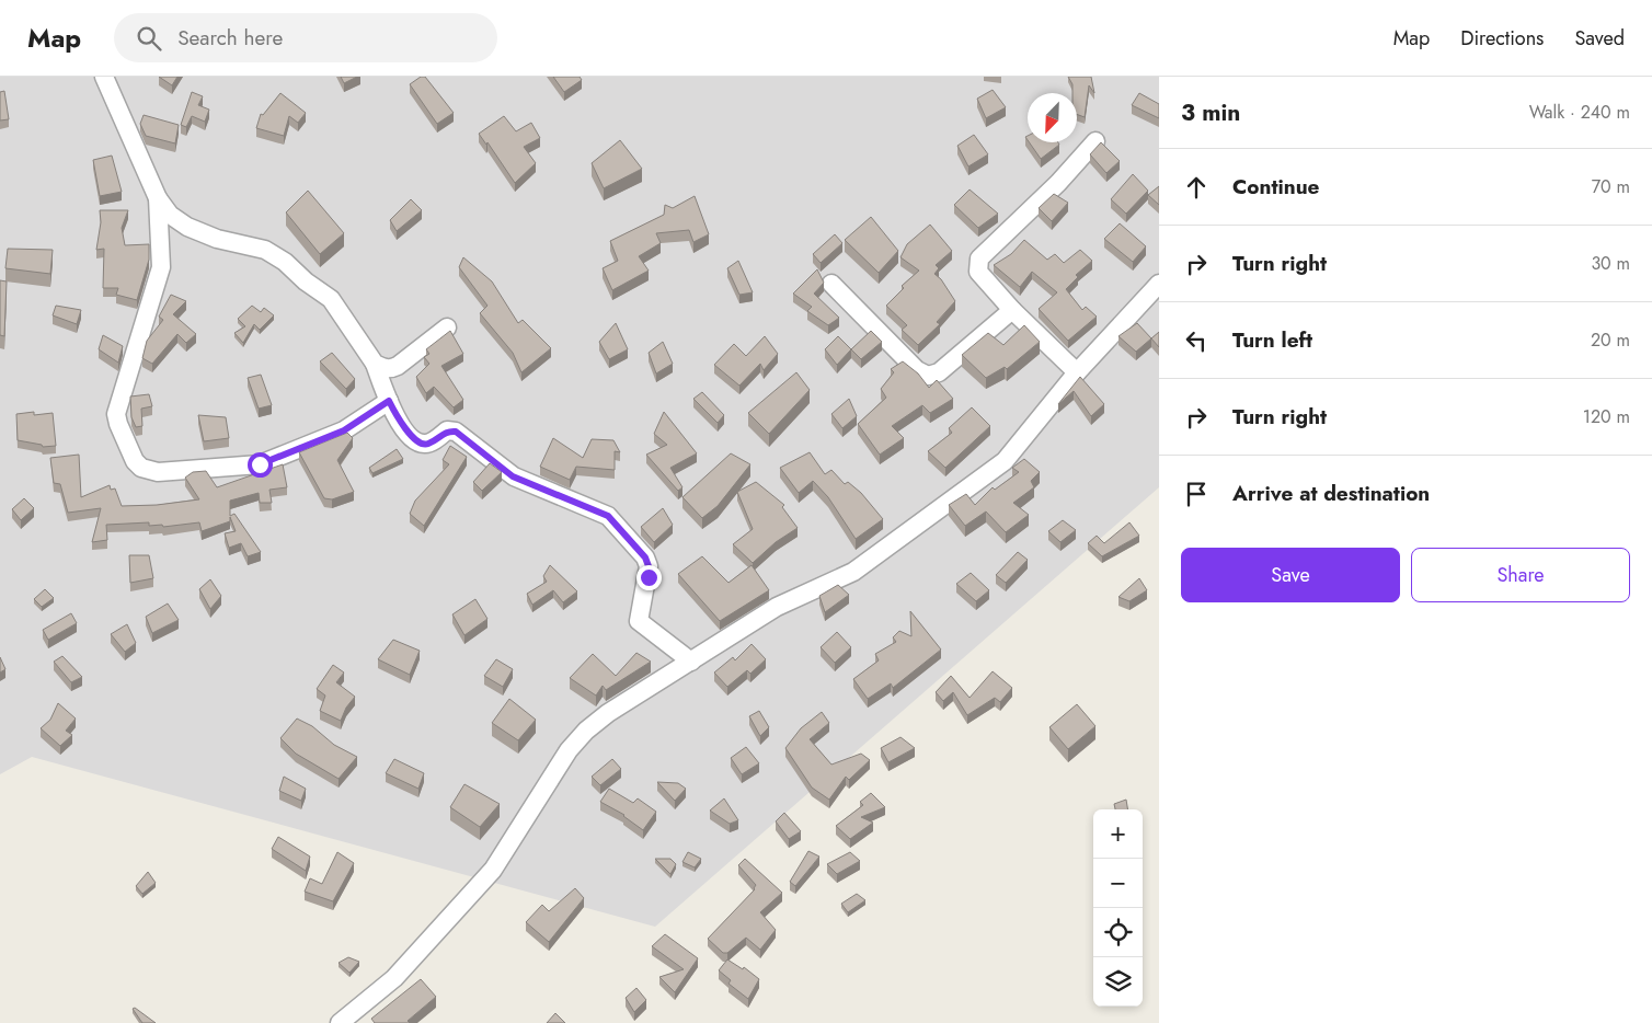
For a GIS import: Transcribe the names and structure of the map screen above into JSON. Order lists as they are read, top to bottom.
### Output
{
  "north": "bottom left",
  "page": {
    "header": "Map",
    "search": "Search here",
    "nav": ["Map", "Directions", "Saved"],
    "heading": ["3 min", "Walk · 240 m"],
    "list": [
      ["Continue", "70 m"],
      ["Turn right", "30 m"],
      ["Turn left", "20 m"],
      ["Turn right", "120 m"],
      "Arrive at destination"
    ],
    "buttons": ["Save", "Share"],
    "map_buttons": ["+", "−"]
  }
}
